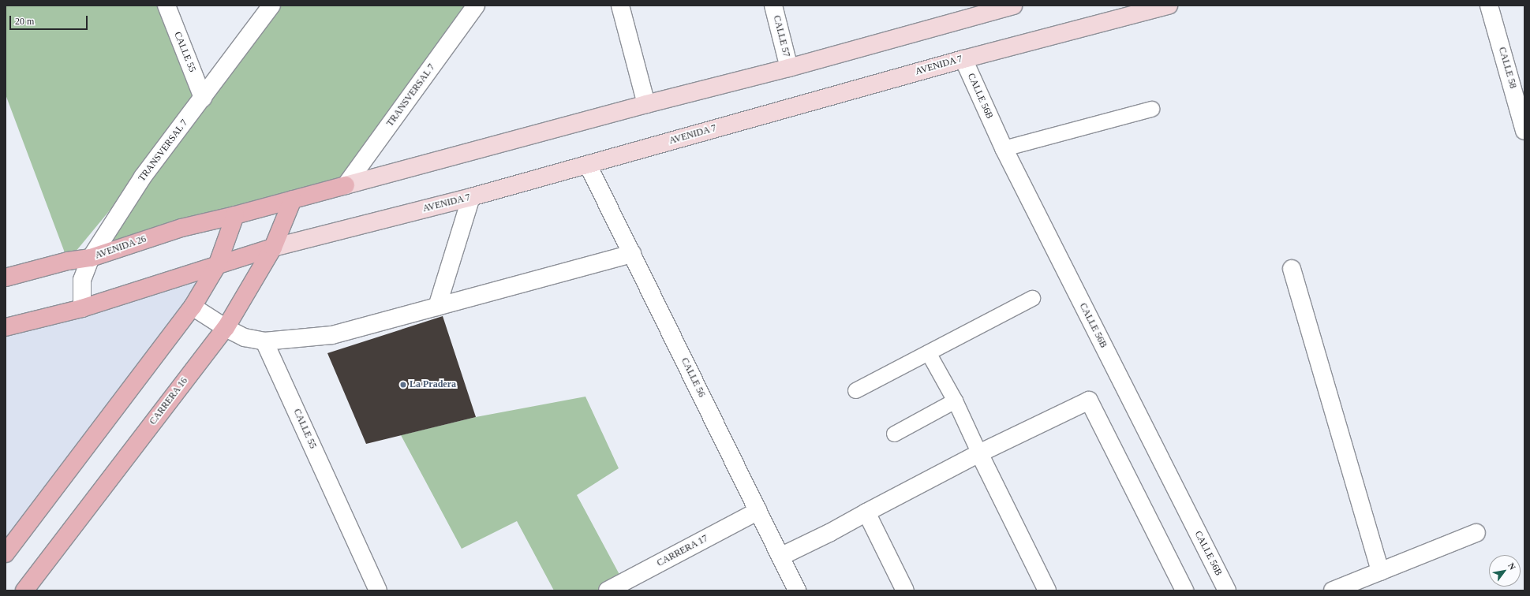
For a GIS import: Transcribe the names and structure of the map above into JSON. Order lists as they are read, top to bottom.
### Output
{
  "streets": {
    "main road": ["AVENIDA 7", "AVENIDA 26", "CARRERA 16"],
    "street": [
      "CALLE 57",
      "CALLE 55",
      "CALLE 58",
      "TRANSVERSAL 7",
      "CALLE 56B",
      "CALLE 56",
      "CARRERA 17"
    ]
  },
  "crossings": [
    ["CALLE 55", "TRANSVERSAL 7"],
    ["AVENIDA 7", "CALLE 56B"],
    ["AVENIDA 7", "CALLE 56"],
    ["AVENIDA 7", "CARRERA 16"],
    ["TRANSVERSAL 7", "AVENIDA 26"],
    ["CALLE 56", "CARRERA 17"]
  ],
  "places": ["La Pradera"],
  "scale_bar": "20 m",
  "north": "top right"
}
